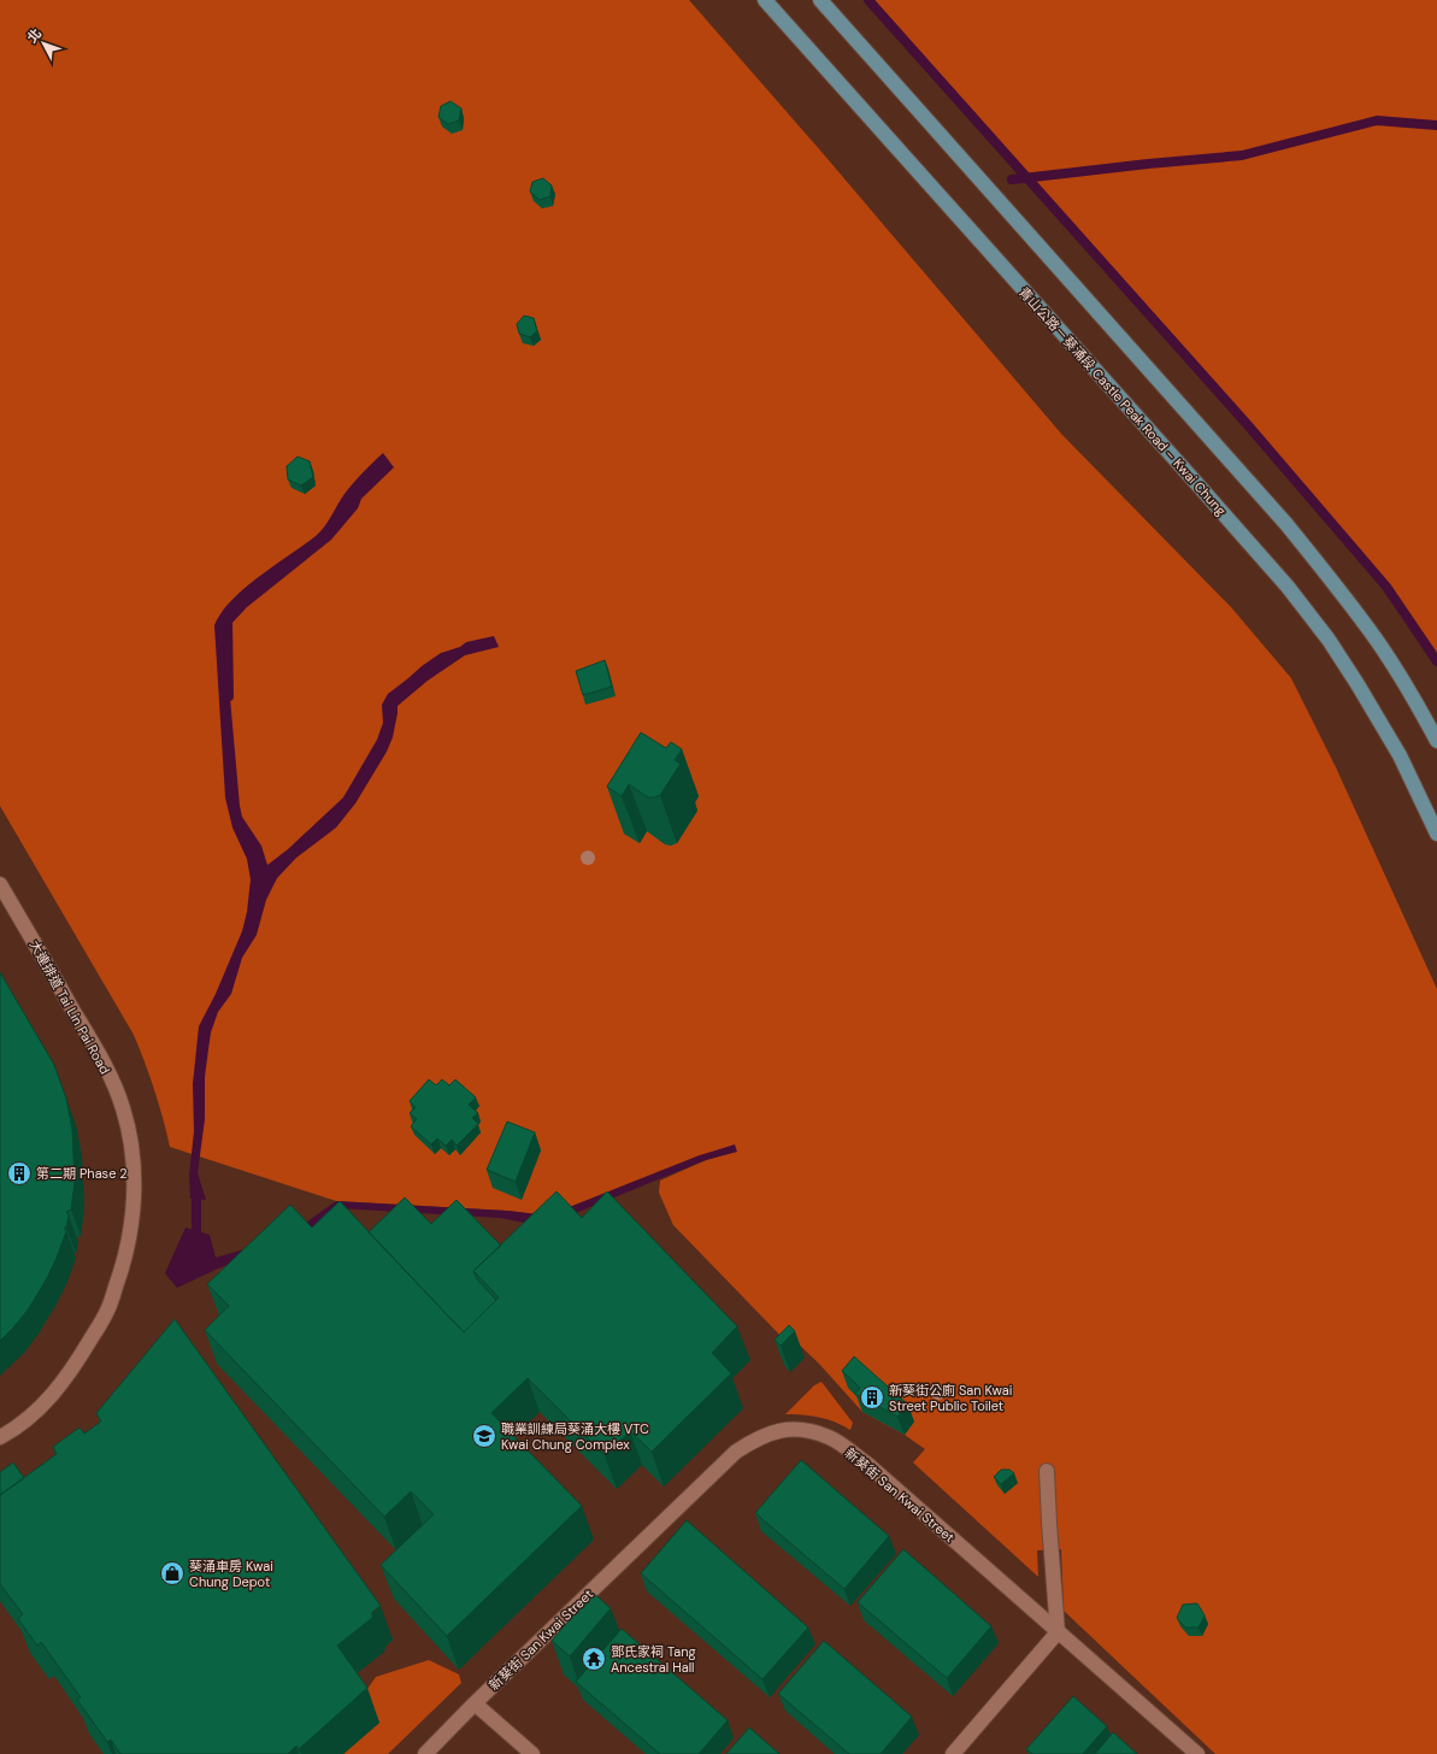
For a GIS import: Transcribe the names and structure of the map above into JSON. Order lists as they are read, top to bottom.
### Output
{
  "streets": {
    "main road": ["青山公路－葵涌段 Castle Peak Road – Kwai Chung"],
    "street": ["大連排道 Tai Lin Pai Road", "新葵街 San Kwai Street"]
  },
  "places": {
    "building": ["第二期 Phase 2", "新葵街公廁 San Kwai Street Public Toilet"],
    "school or university": ["職業訓練局葵涌大樓 VTC Kwai Chung Complex"],
    "shop": ["葵涌車房 Kwai Chung Depot"],
    "temple": ["鄧氏家祠 Tang Ancestral Hall"]
  },
  "north": "top left"
}
